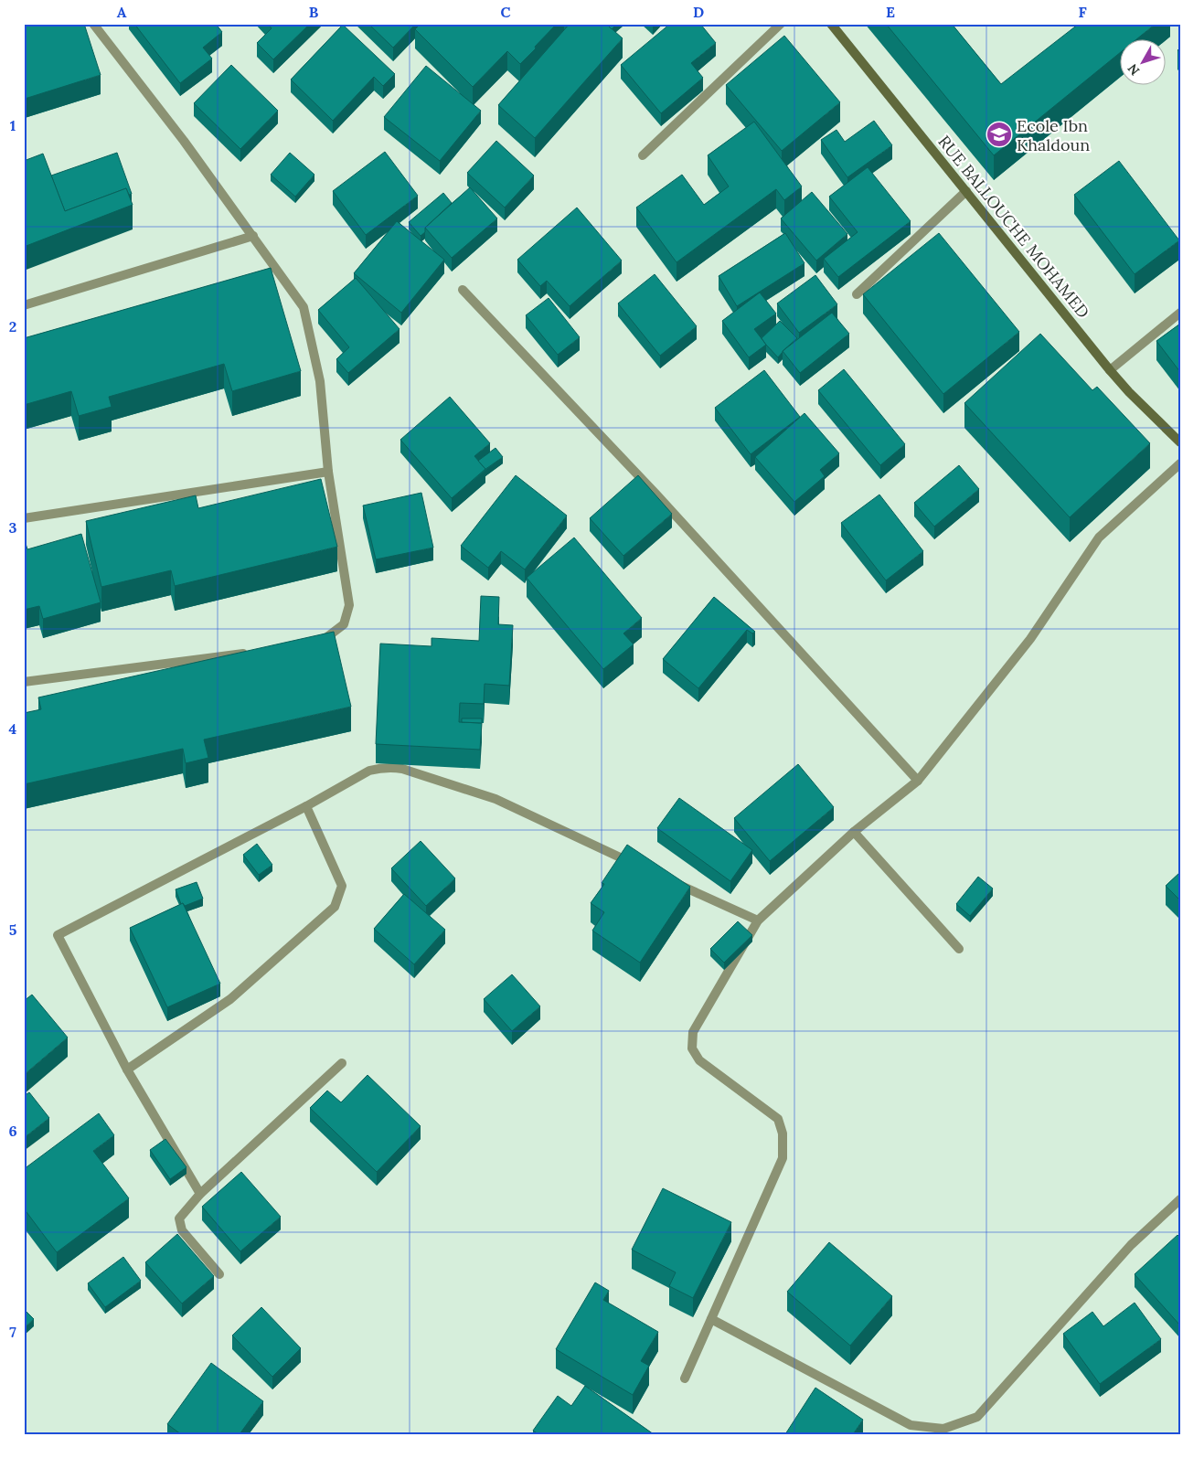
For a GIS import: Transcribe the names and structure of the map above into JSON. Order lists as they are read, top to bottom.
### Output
{
  "streets": {
    "street": ["RUE BALLOUCHE MOHAMED"]
  },
  "places": {
    "school or university": ["Ecole Ibn Khaldoun"]
  },
  "north": "bottom left",
  "grid": {
    "columns": [
      "A",
      "B",
      "C",
      "D",
      "E",
      "F"
    ],
    "rows": [
      "1",
      "2",
      "3",
      "4",
      "5",
      "6",
      "7"
    ]
  }
}
